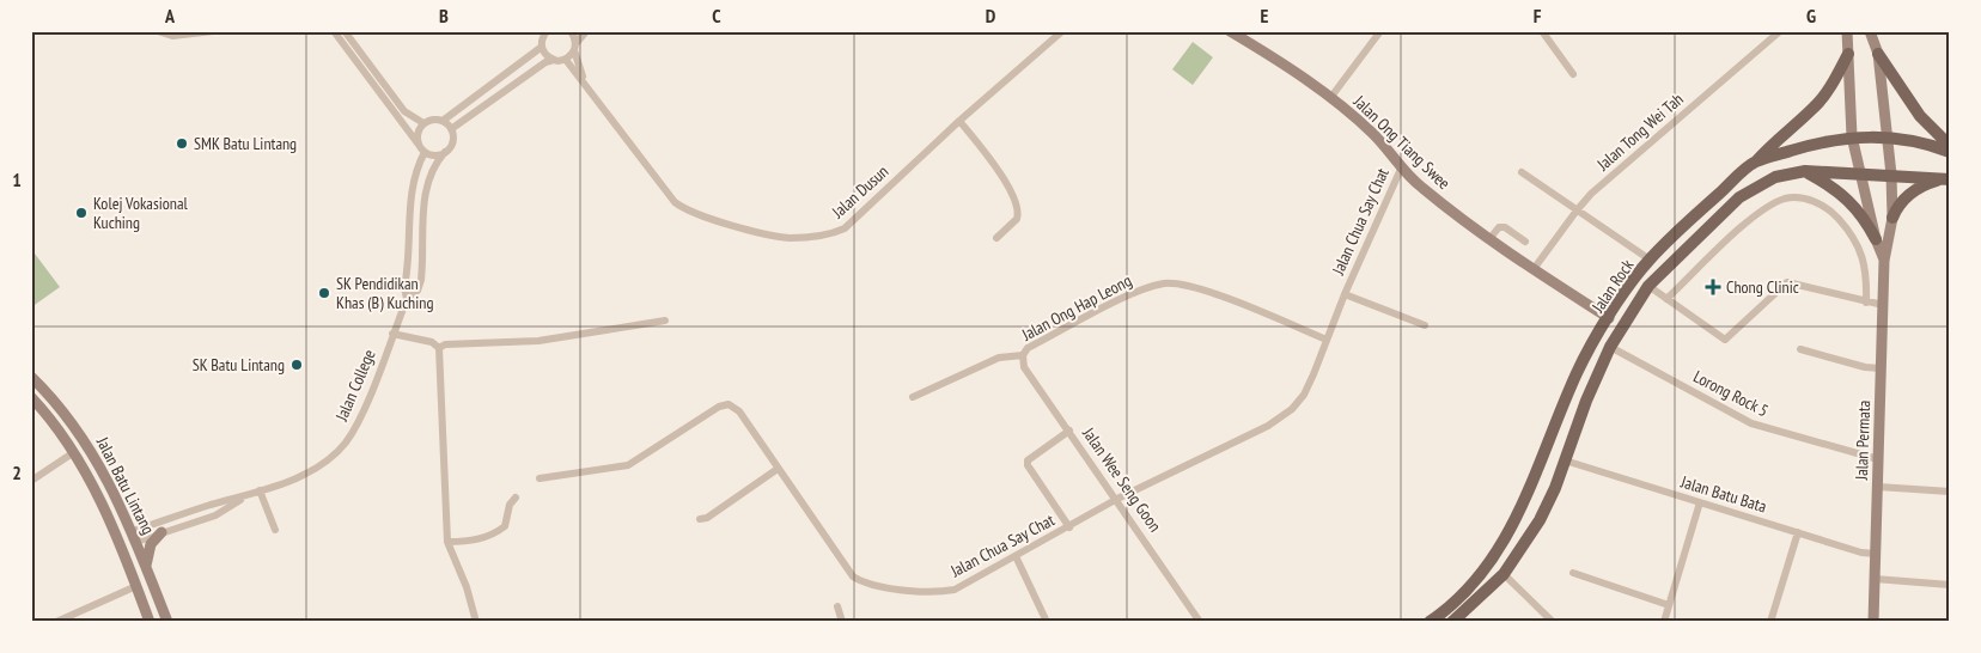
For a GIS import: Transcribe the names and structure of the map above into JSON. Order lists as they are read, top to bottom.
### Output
{
  "streets": {
    "main road": [
      "Jalan Ong Tiang Swee",
      "Jalan Rock",
      "Jalan Permata",
      "Jalan Batu Lintang"
    ],
    "street": [
      "Jalan Tong Wei Tah",
      "Jalan Dusun",
      "Jalan Chua Say Chat",
      "Jalan Ong Hap Leong",
      "Jalan College",
      "Lorong Rock 5",
      "Jalan Wee Seng Goon",
      "Jalan Batu Bata"
    ]
  },
  "crossings": [
    ["Jalan Tong Wei Tah", "Jalan Ong Tiang Swee"],
    ["Jalan Ong Tiang Swee", "Jalan Chua Say Chat"],
    ["Jalan Ong Tiang Swee", "Jalan Rock"],
    ["Jalan Chua Say Chat", "Jalan Ong Hap Leong"],
    ["Jalan Chua Say Chat", "Jalan Wee Seng Goon"],
    ["Jalan Rock", "Lorong Rock 5"],
    ["Jalan Rock", "Jalan Batu Bata"],
    ["Jalan Ong Hap Leong", "Jalan Wee Seng Goon"],
    ["Jalan College", "Jalan Batu Lintang"],
    ["Lorong Rock 5", "Jalan Permata"],
    ["Jalan Permata", "Jalan Batu Bata"]
  ],
  "places": {
    "other": [
      "SMK Batu Lintang",
      "Kolej Vokasional Kuching",
      "SK Pendidikan Khas (B) Kuching",
      "SK Batu Lintang"
    ],
    "health": ["Chong Clinic"]
  },
  "grid": {
    "columns": [
      "A",
      "B",
      "C",
      "D",
      "E",
      "F",
      "G"
    ],
    "rows": ["1", "2"]
  }
}
